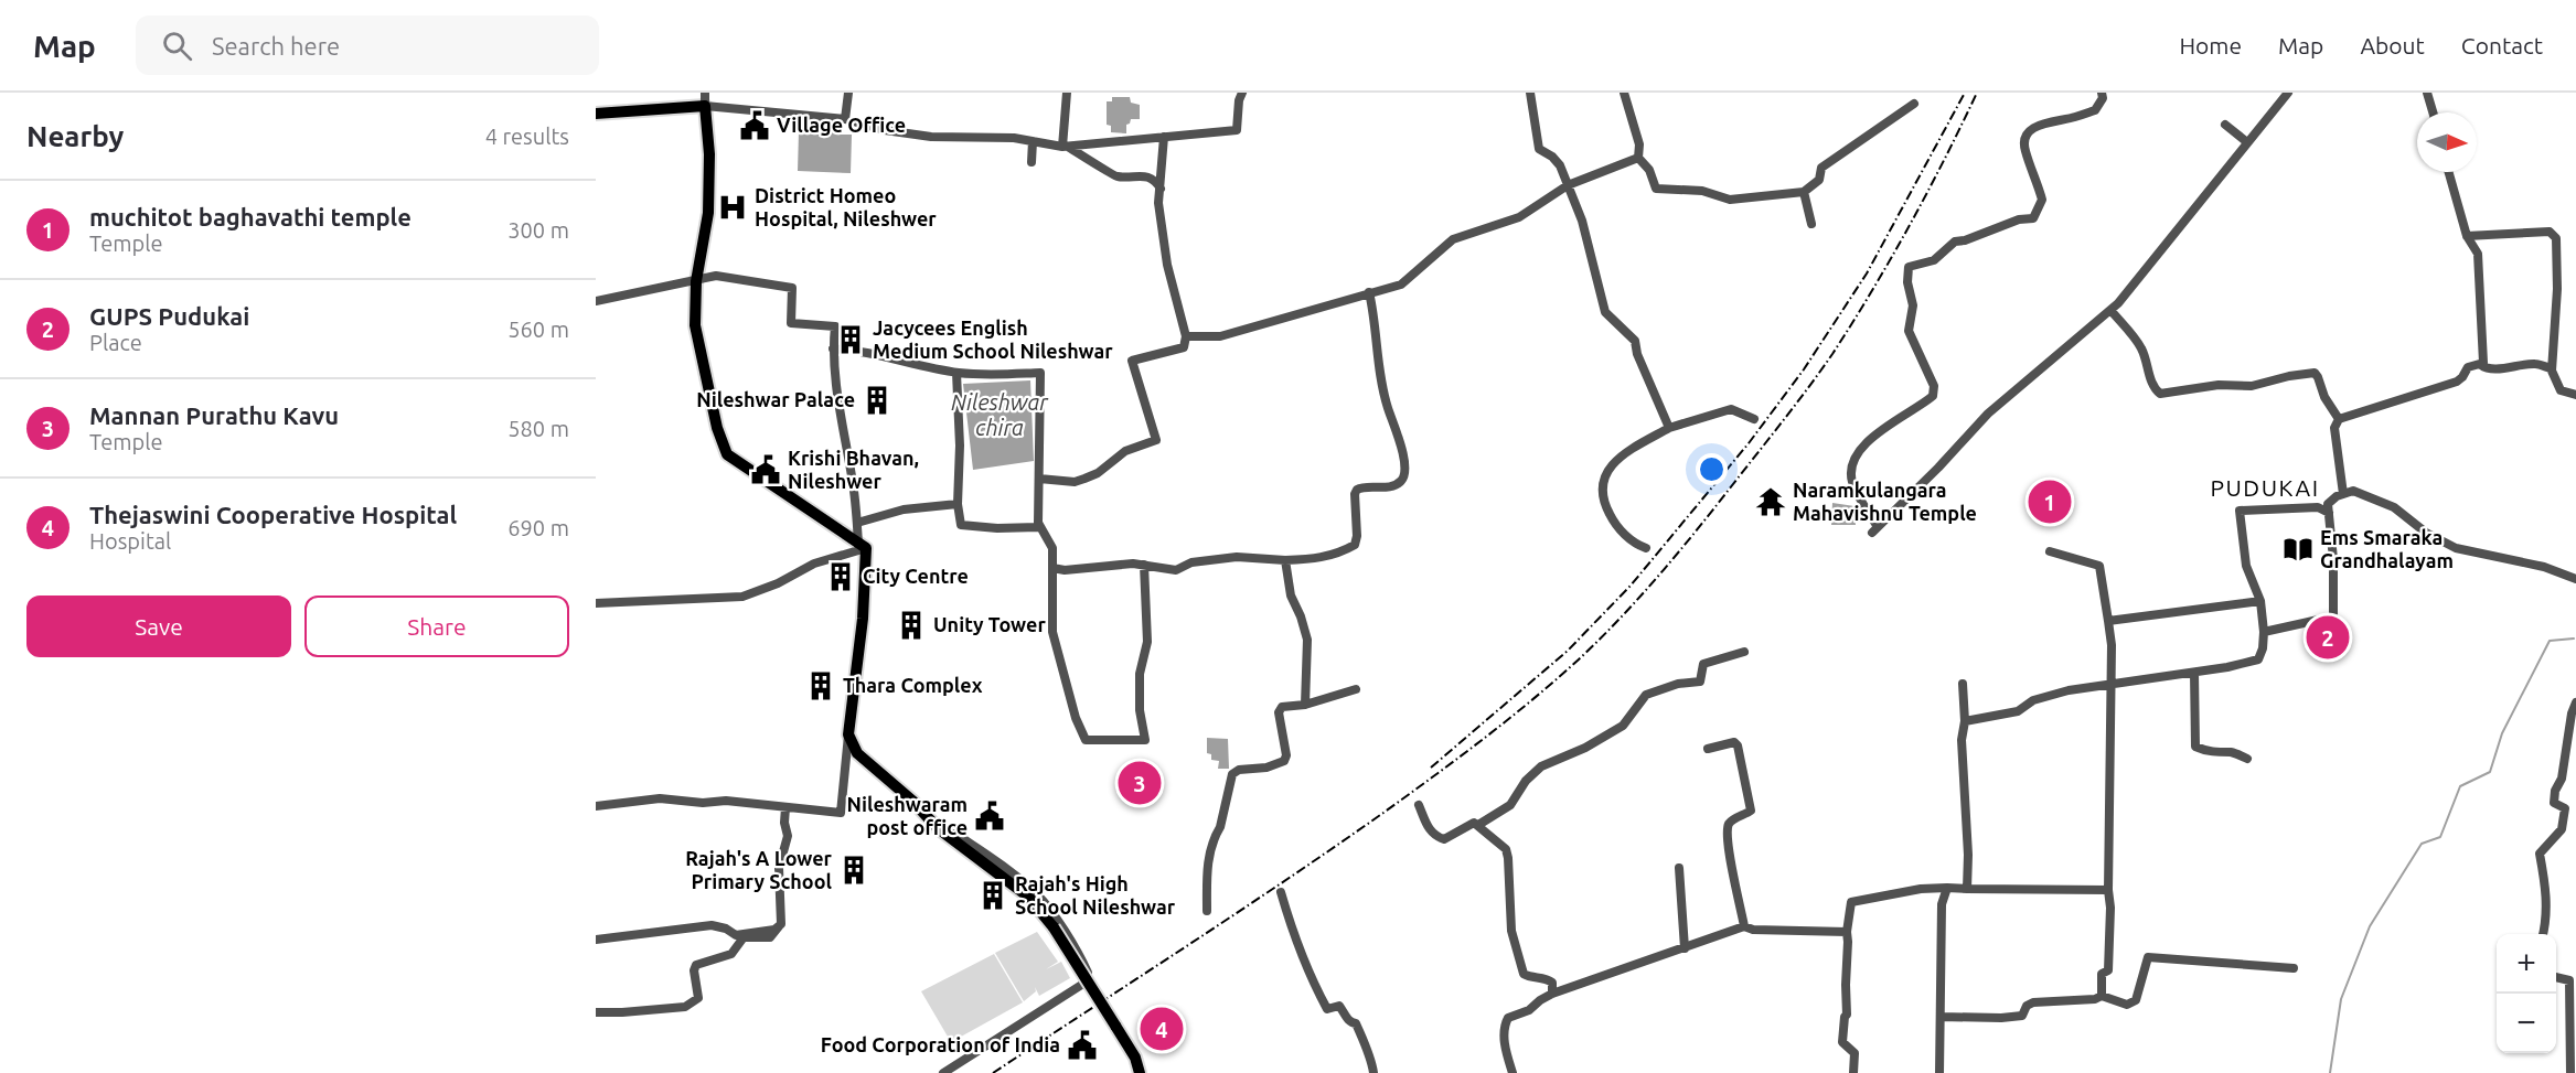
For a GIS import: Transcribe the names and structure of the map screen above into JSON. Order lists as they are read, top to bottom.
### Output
{
  "districts": ["PUDUKAI"],
  "water": ["Nileshwar chira"],
  "places": {
    "public building": [
      "Village Office",
      "Krishi Bhavan, Nileshwer",
      "Nileshwaram post office",
      "Food Corporation of India"
    ],
    "hospital": ["District Homeo Hospital, Nileshwer"],
    "building": [
      "Jacycees English Medium School Nileshwar",
      "Nileshwar Palace",
      "City Centre",
      "Unity Tower",
      "Thara Complex",
      "Rajah's A Lower Primary School",
      "Rajah's High School Nileshwar"
    ],
    "temple": ["Naramkulangara Mahavishnu Temple"],
    "library": ["Ems Smaraka Grandhalayam"]
  },
  "north": "right",
  "page": {
    "header": "Map",
    "search": "Search here",
    "nav": [
      "Home",
      "Map",
      "About",
      "Contact"
    ],
    "heading": ["Nearby", "4 results"],
    "list": [
      {
        "mark": "1",
        "name": "muchitot baghavathi temple",
        "note": "Temple",
        "value": "300 m"
      },
      {
        "mark": "2",
        "name": "GUPS Pudukai",
        "note": "Place",
        "value": "560 m"
      },
      {
        "mark": "3",
        "name": "Mannan Purathu Kavu",
        "note": "Temple",
        "value": "580 m"
      },
      {
        "mark": "4",
        "name": "Thejaswini Cooperative Hospital",
        "note": "Hospital",
        "value": "690 m"
      }
    ],
    "pins": [
      "1",
      "2",
      "3",
      "4"
    ],
    "buttons": ["Save", "Share"],
    "map_buttons": ["+", "−"]
  }
}
